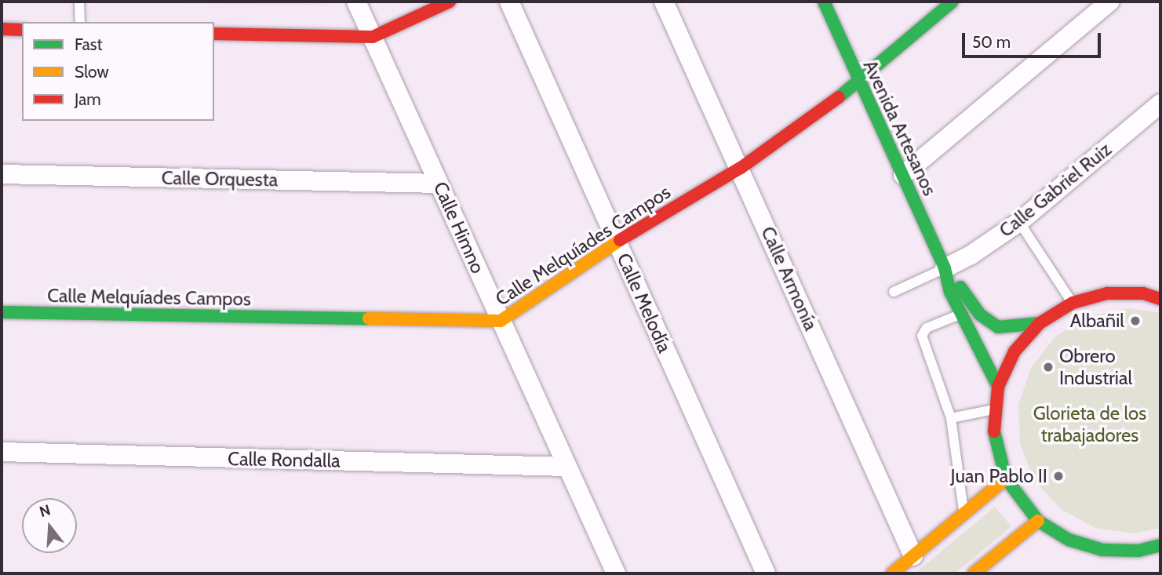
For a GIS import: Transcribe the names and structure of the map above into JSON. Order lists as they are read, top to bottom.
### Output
{
  "streets": {
    "street": [
      "Avenida Artesanos",
      "Calle Orquesta",
      "Calle Gabriel Ruiz",
      "Calle Himno",
      "Calle Melquíades Campos",
      "Calle Armonía",
      "Calle Melodía",
      "Calle Rondalla"
    ]
  },
  "crossings": [
    ["Avenida Artesanos", "Calle Gabriel Ruiz"],
    ["Avenida Artesanos", "Calle Melquíades Campos"],
    ["Calle Orquesta", "Calle Himno"],
    ["Calle Himno", "Calle Melquíades Campos"],
    ["Calle Himno", "Calle Rondalla"],
    ["Calle Melquíades Campos", "Calle Armonía"],
    ["Calle Melquíades Campos", "Calle Melodía"]
  ],
  "parks": ["Glorieta de los trabajadores"],
  "places": ["Albañil", "Obrero Industrial", "Juan Pablo II"],
  "legend": ["Fast", "Slow", "Jam"],
  "scale_bar": "50 m",
  "north": "top"
}
